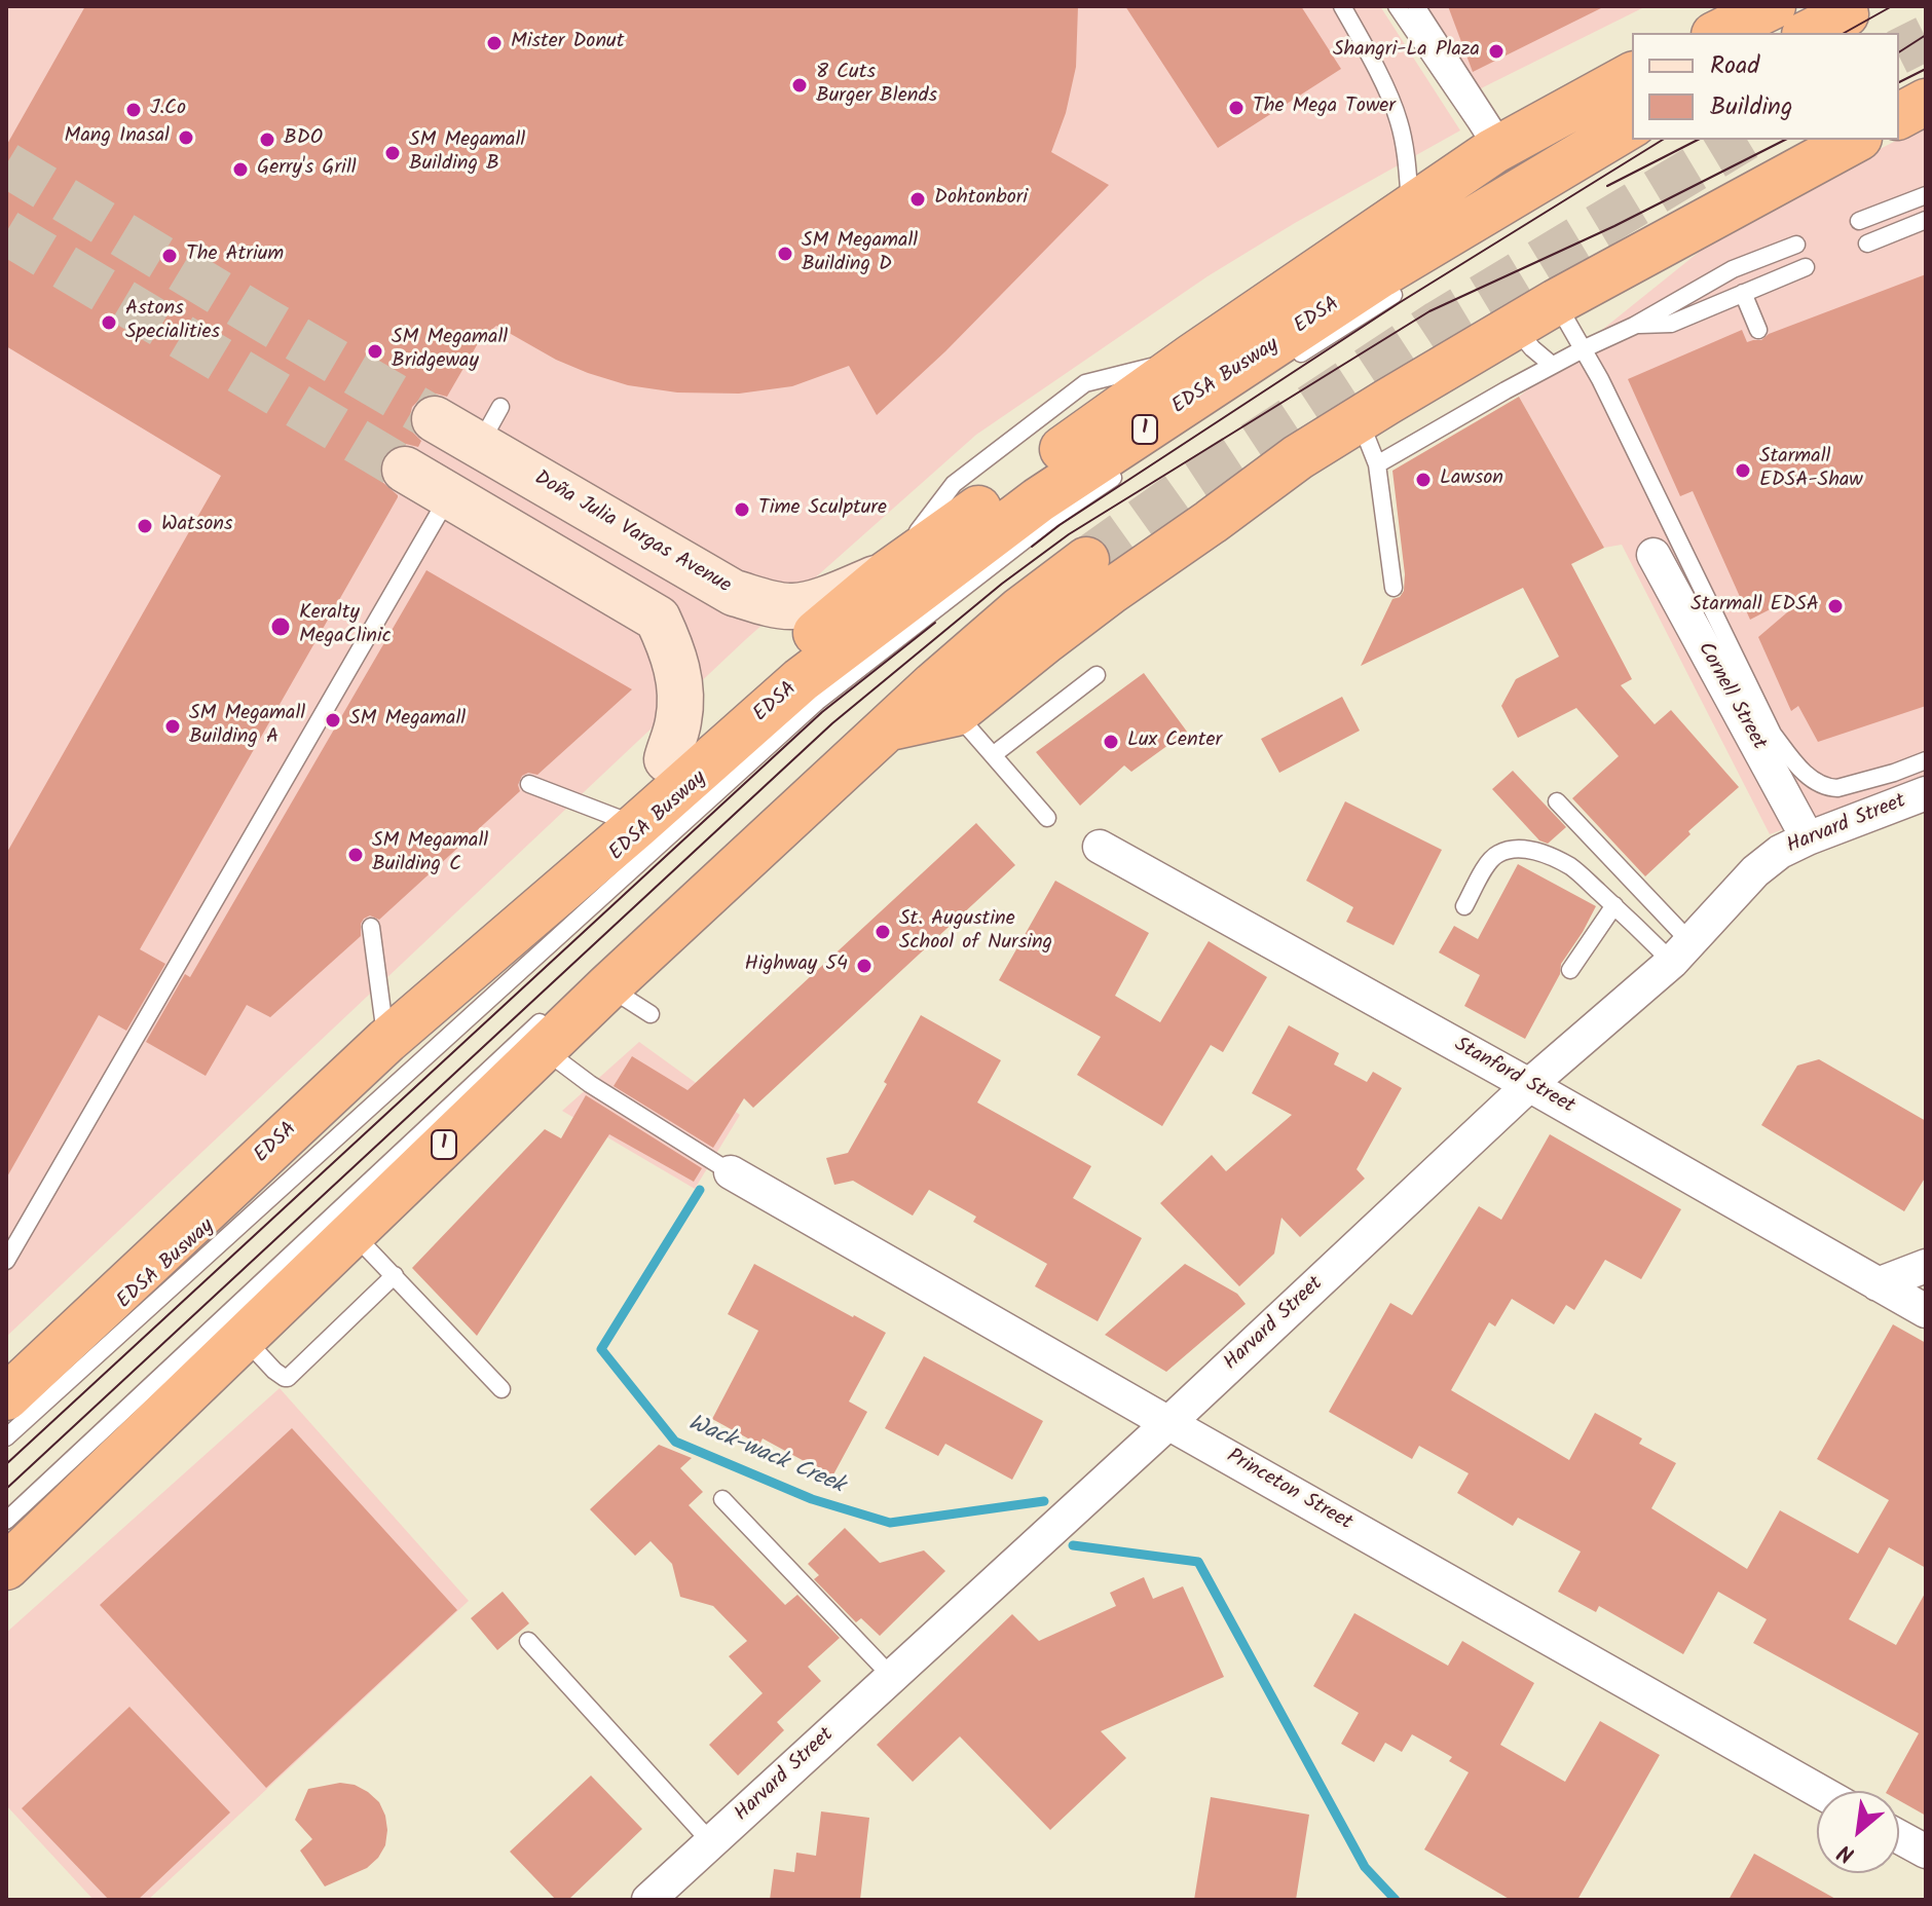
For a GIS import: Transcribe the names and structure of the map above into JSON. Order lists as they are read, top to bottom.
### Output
{
  "streets": {
    "highway": ["EDSA", "1"],
    "main road": ["Doña Julia Vargas Avenue"],
    "street": [
      "Cornell Street",
      "Harvard Street",
      "Stanford Street",
      "Princeton Street"
    ],
    "lane": ["EDSA Busway"]
  },
  "crossings": [
    ["EDSA", "1"],
    ["1", "Doña Julia Vargas Avenue"],
    ["Cornell Street", "Harvard Street"],
    ["Harvard Street", "Stanford Street"],
    ["Harvard Street", "Princeton Street"]
  ],
  "water": ["Wack-wack Creek"],
  "places": [
    "Mister Donut",
    "Shangri-La Plaza",
    "8 Cuts Burger Blends",
    "The Mega Tower",
    "J.Co",
    "Mang Inasal",
    "BDO",
    "SM Megamall Building B",
    "Gerry's Grill",
    "Dohtonbori",
    "SM Megamall Building D",
    "The Atrium",
    "Astons Specialities",
    "SM Megamall Bridgeway",
    "Starmall EDSA-Shaw",
    "Lawson",
    "Time Sculpture",
    "Watsons",
    "Starmall EDSA",
    "Keralty MegaClinic",
    "SM Megamall",
    "SM Megamall Building A",
    "Lux Center",
    "SM Megamall Building C",
    "St. Augustine School of Nursing",
    "Highway 54"
  ],
  "legend": ["Road", "Building"],
  "north": "bottom left"
}
